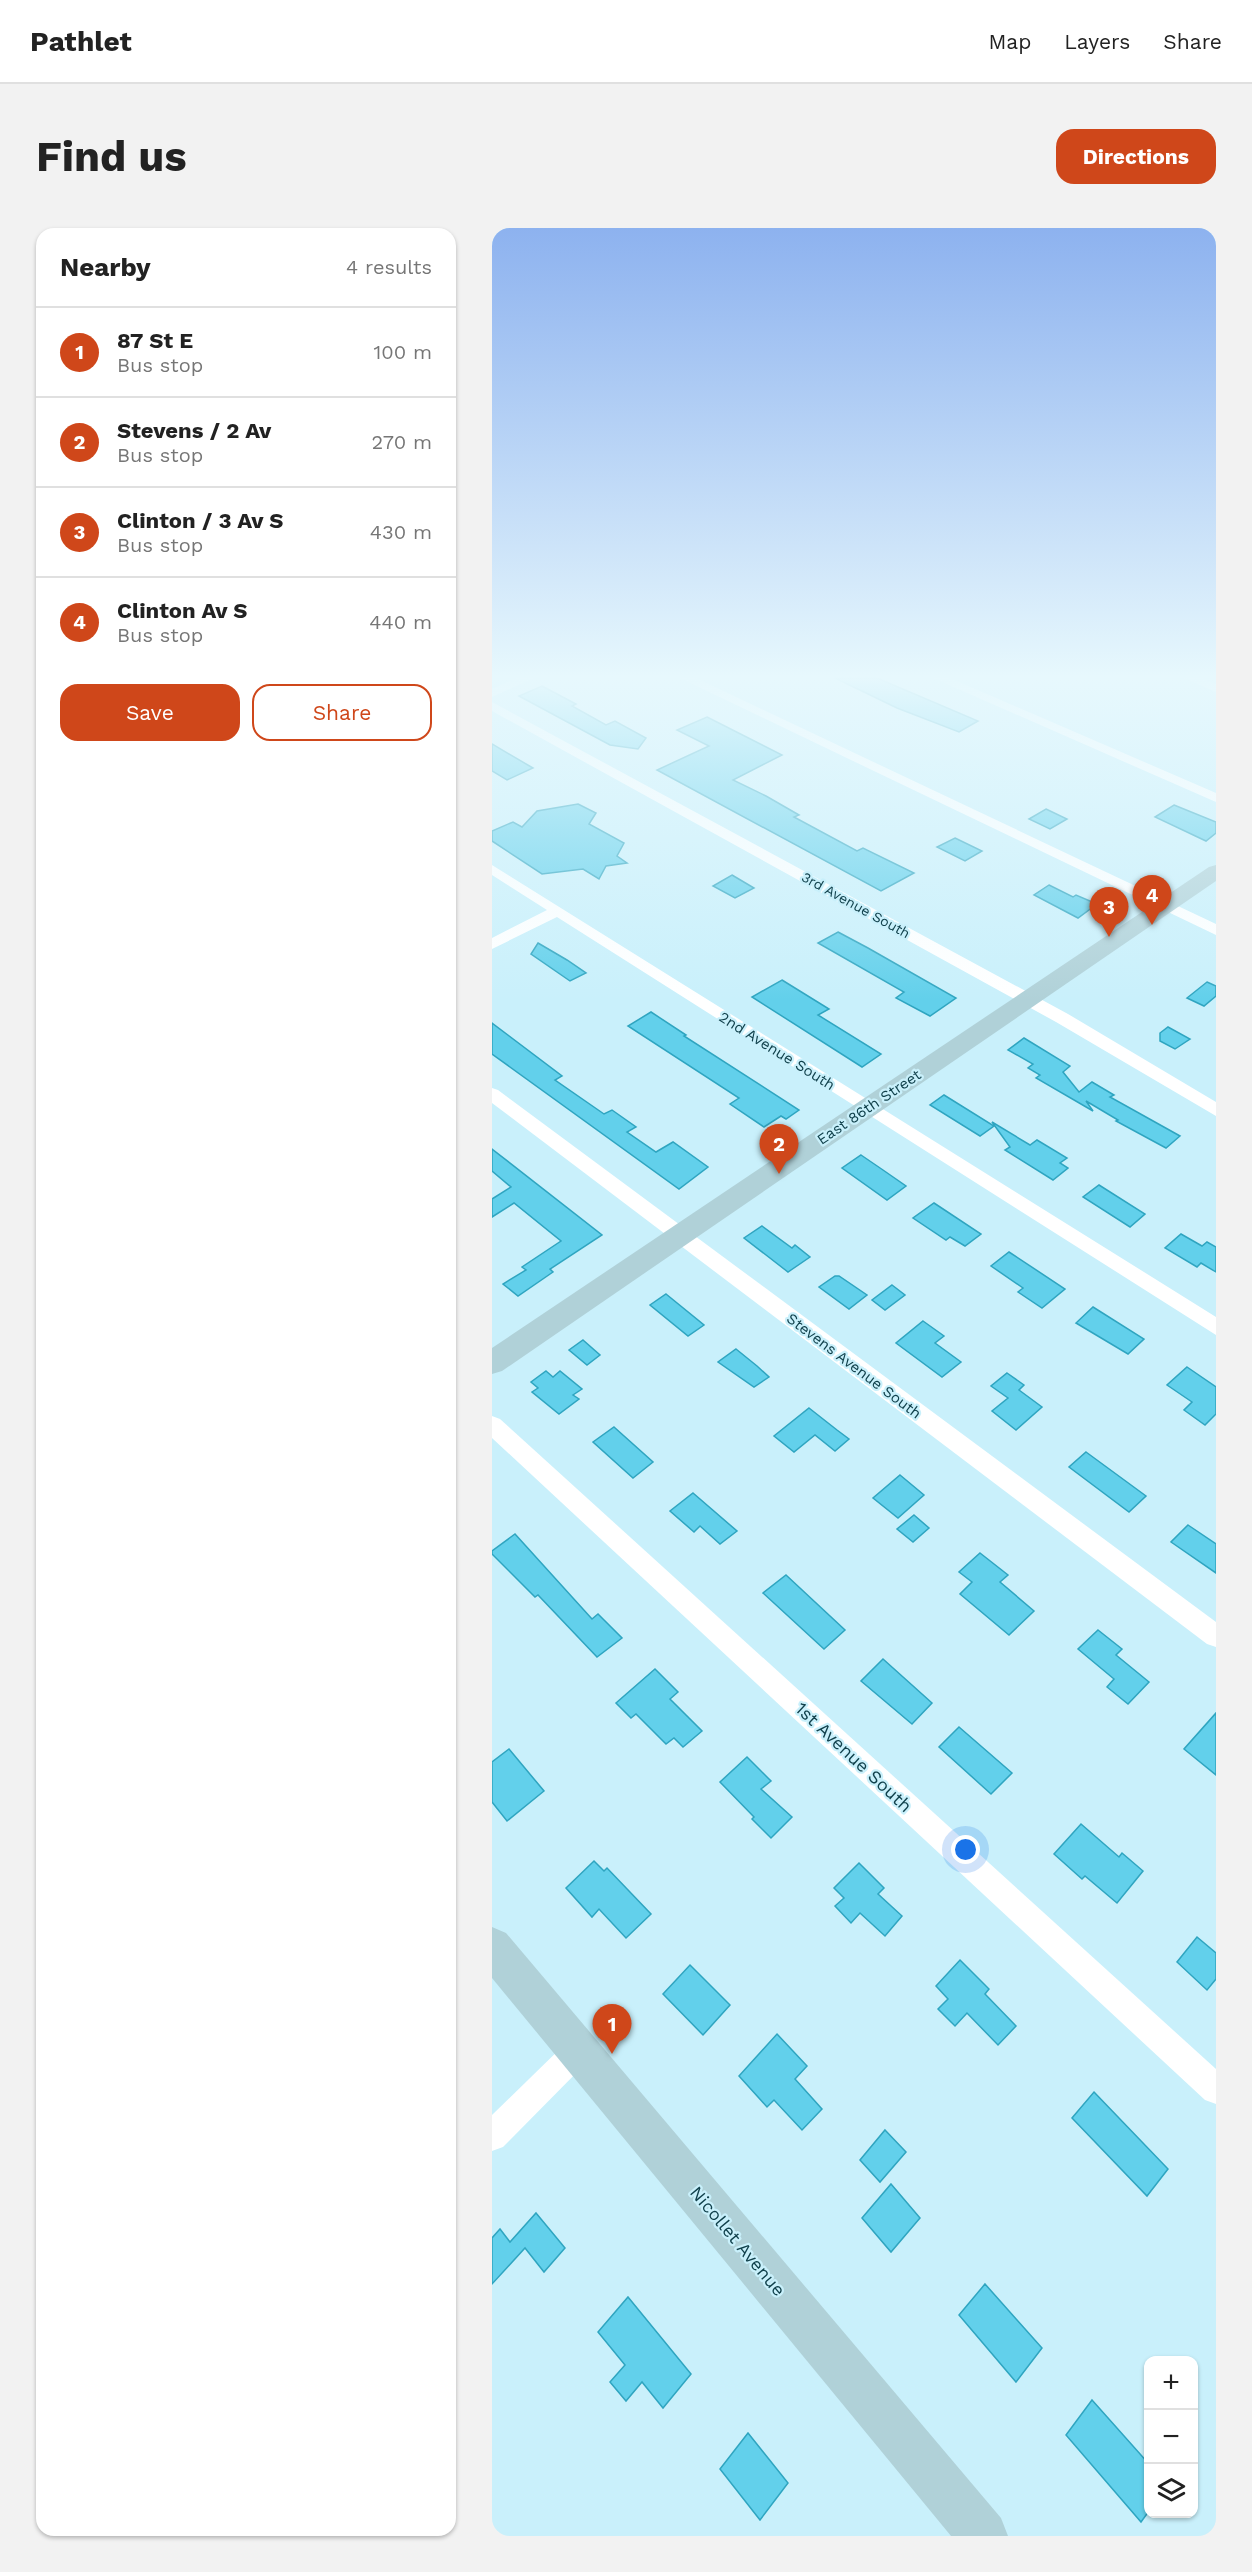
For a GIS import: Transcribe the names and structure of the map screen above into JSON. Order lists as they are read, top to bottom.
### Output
{
  "streets": {
    "street": [
      "3rd Avenue South",
      "2nd Avenue South",
      "East 86th Street",
      "Stevens Avenue South",
      "1st Avenue South",
      "Nicollet Avenue"
    ]
  },
  "crossings": [
    ["3rd Avenue South", "East 86th Street"],
    ["2nd Avenue South", "East 86th Street"],
    ["East 86th Street", "Stevens Avenue South"]
  ],
  "page": {
    "header": "Pathlet",
    "nav": ["Map", "Layers", "Share"],
    "buttons": [
      "Directions",
      ["Save", "Share"]
    ],
    "title": "Find us",
    "heading": ["Nearby", "4 results"],
    "list": [
      {
        "mark": "1",
        "name": "87 St E",
        "note": "Bus stop",
        "value": "100 m"
      },
      {
        "mark": "2",
        "name": "Stevens / 2 Av",
        "note": "Bus stop",
        "value": "270 m"
      },
      {
        "mark": "3",
        "name": "Clinton / 3 Av S",
        "note": "Bus stop",
        "value": "430 m"
      },
      {
        "mark": "4",
        "name": "Clinton Av S",
        "note": "Bus stop",
        "value": "440 m"
      }
    ],
    "pins": [
      "4",
      "3",
      "2",
      "1"
    ],
    "map_buttons": ["+", "−"]
  }
}
